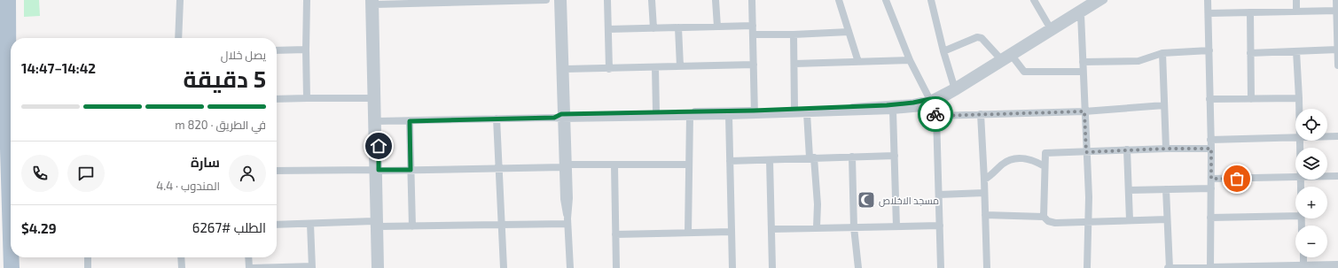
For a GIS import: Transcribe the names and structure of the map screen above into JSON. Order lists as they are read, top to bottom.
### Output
{
  "places": {
    "mosque": ["مسجد الاخلاص"]
  },
  "page": {
    "heading": ["5 دقيقة", "يصل خلال", "14:42–14:47"],
    "panel": [
      "سارة",
      "المندوب · 4.4",
      "الطلب #6267",
      "$4.29"
    ],
    "bar": "في الطريق · 820 m",
    "map_buttons": ["+", "−"]
  }
}
